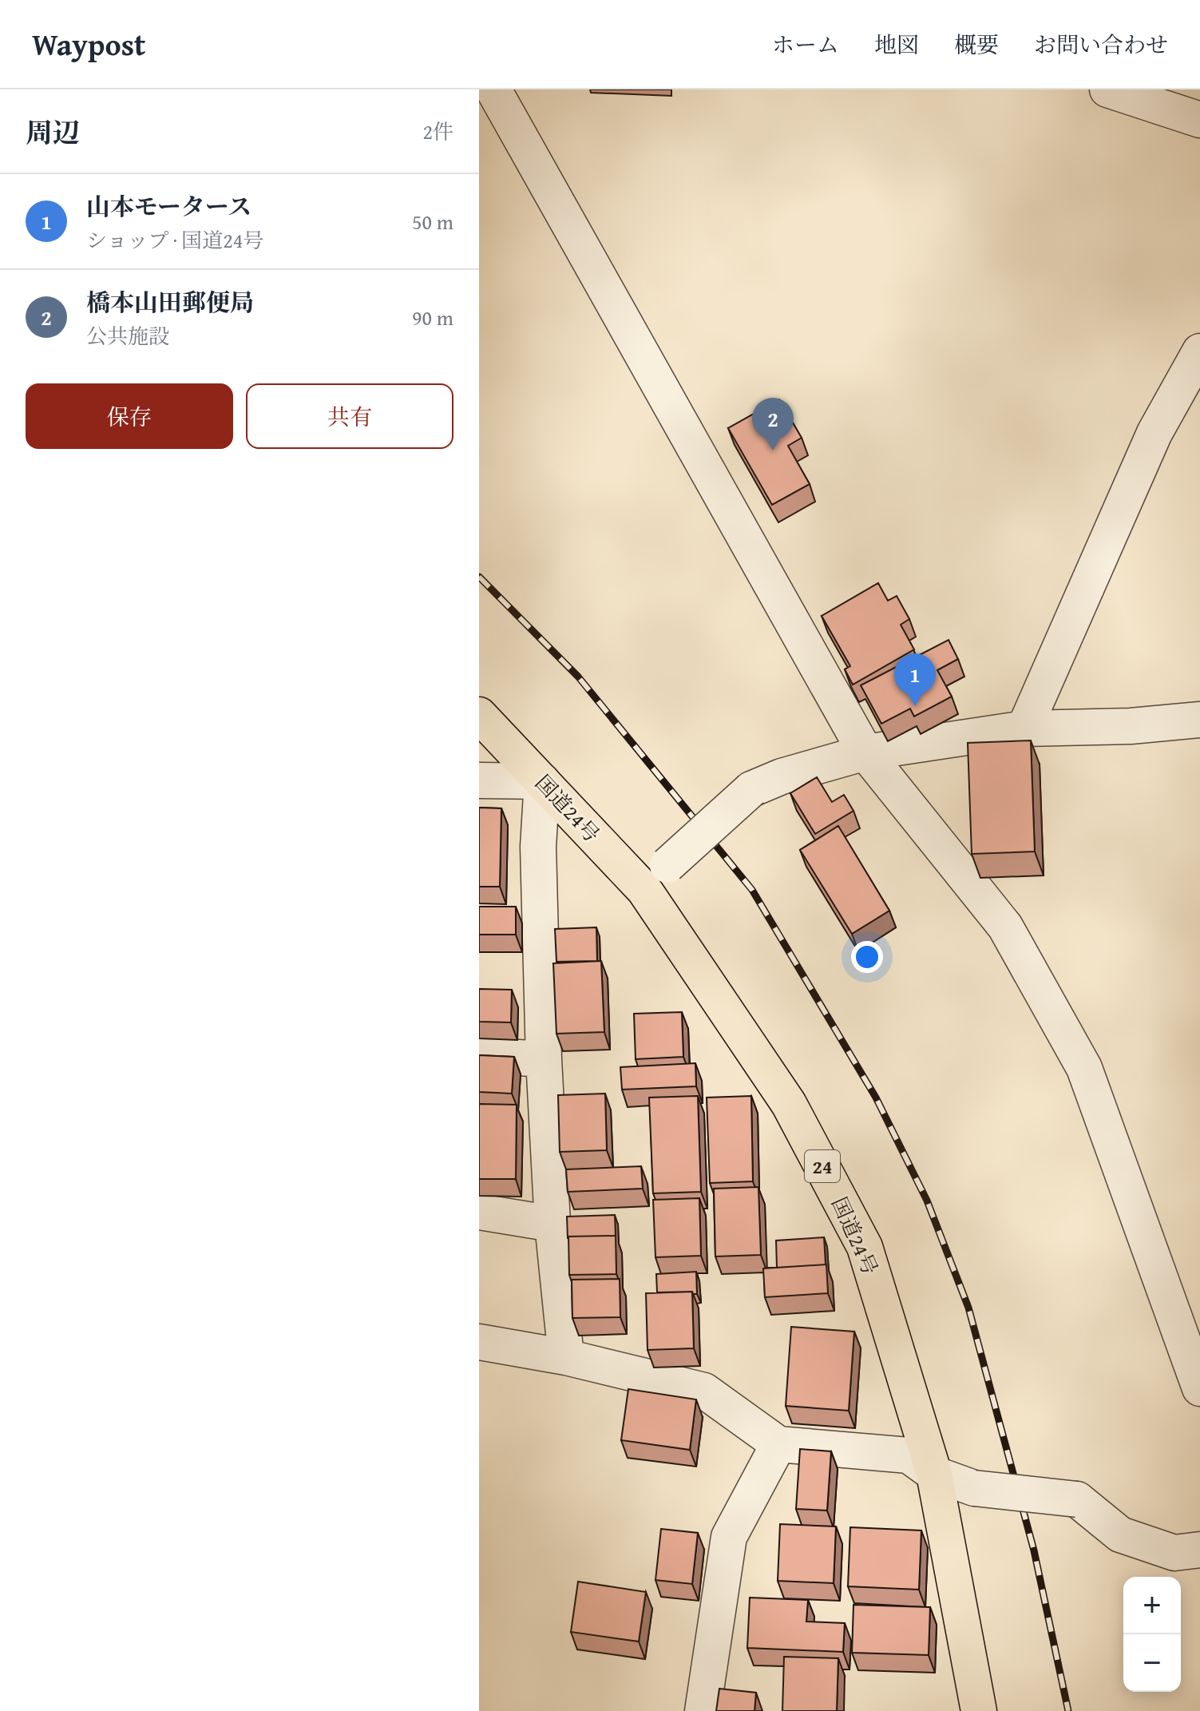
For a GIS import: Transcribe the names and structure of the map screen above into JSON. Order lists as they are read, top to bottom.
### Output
{
  "streets": {
    "highway": ["国道24号", "24"]
  },
  "page": {
    "header": "Waypost",
    "nav": [
      "ホーム",
      "地図",
      "概要",
      "お問い合わせ"
    ],
    "heading": ["周辺", "2件"],
    "list": [
      {
        "mark": "1",
        "name": "山本モータース",
        "note": "ショップ · 国道24号",
        "value": "50 m"
      },
      {
        "mark": "2",
        "name": "橋本山田郵便局",
        "note": "公共施設",
        "value": "90 m"
      }
    ],
    "buttons": ["保存", "共有"],
    "pins": ["2", "1"],
    "map_buttons": ["+", "−"]
  }
}
